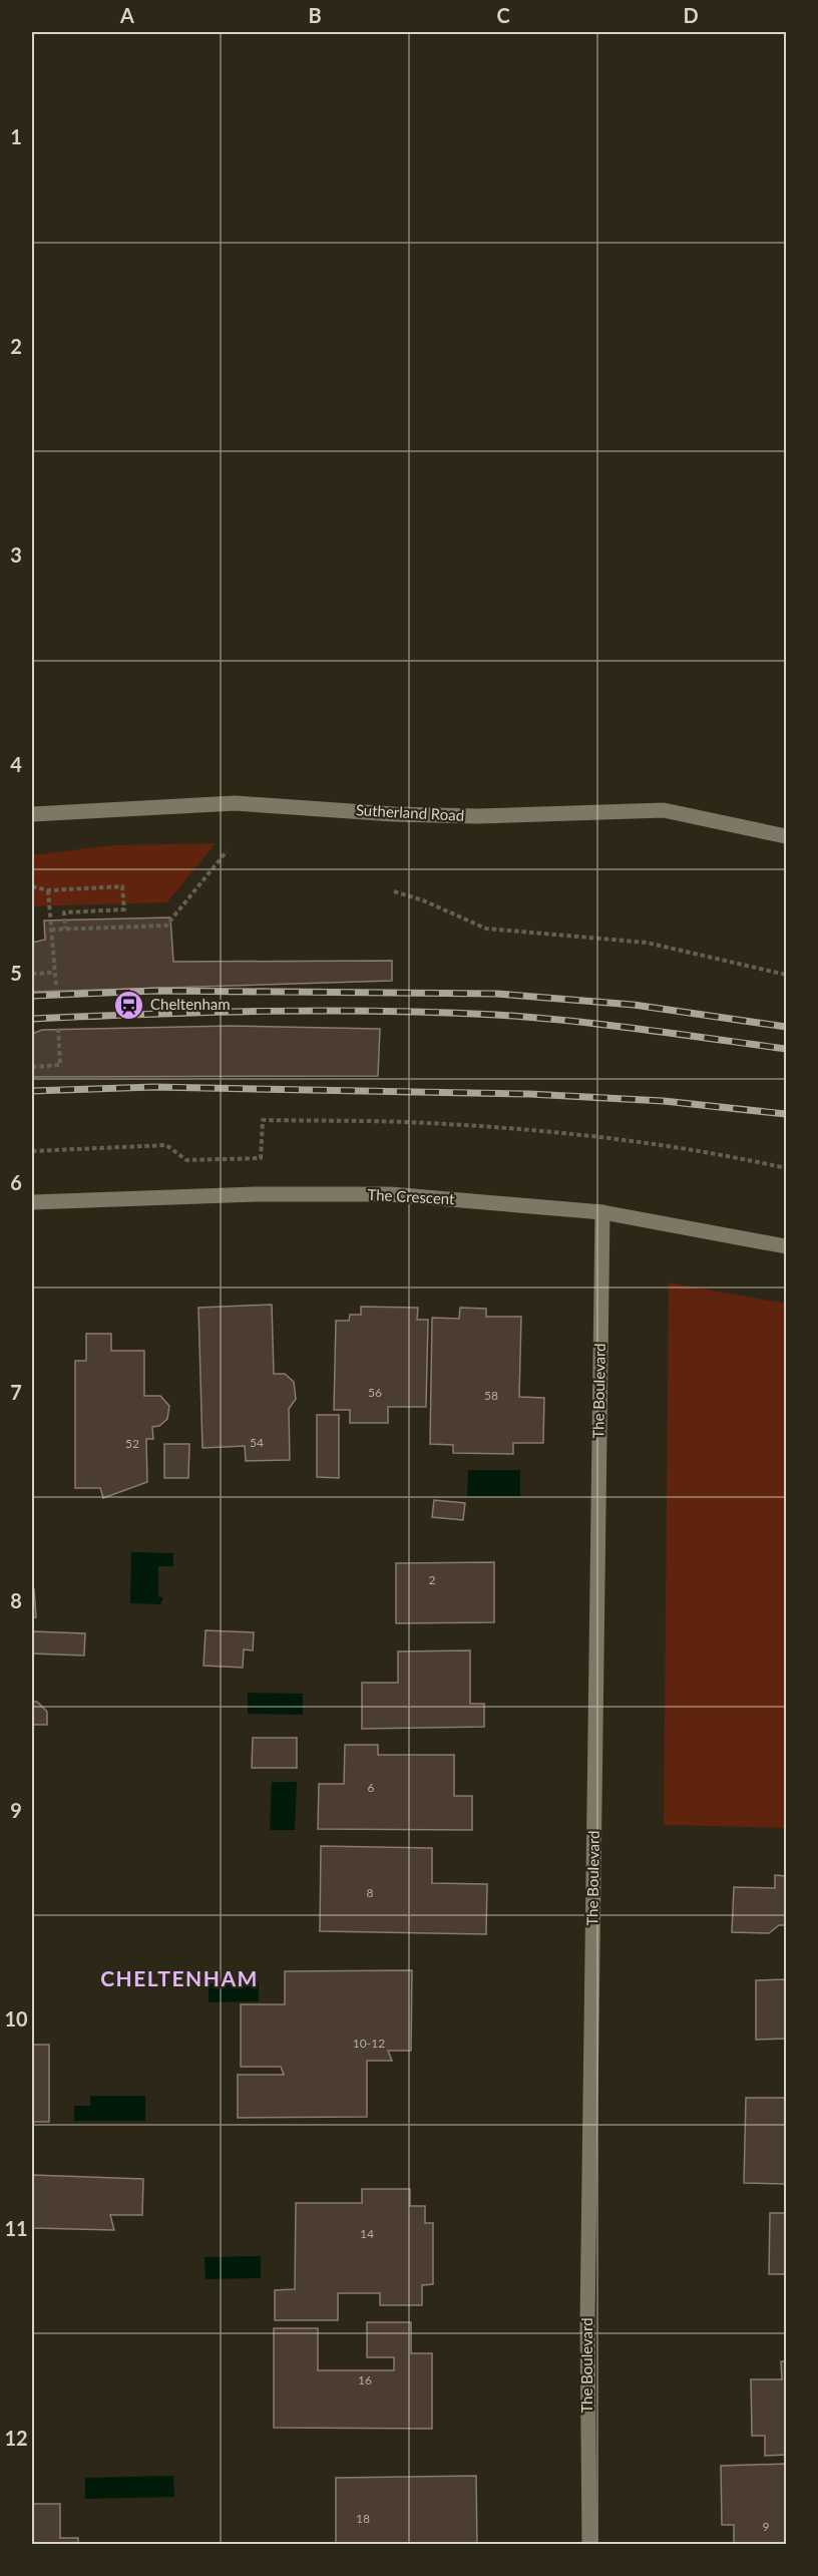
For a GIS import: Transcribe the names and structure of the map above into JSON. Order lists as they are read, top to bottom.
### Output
{
  "streets": {
    "street": ["Sutherland Road", "The Crescent", "The Boulevard"]
  },
  "crossings": [
    ["The Crescent", "The Boulevard"]
  ],
  "districts": ["CHELTENHAM"],
  "places": {
    "station": ["Cheltenham"]
  },
  "house_numbers": [
    "56",
    "58",
    "54",
    "52",
    "2",
    "6",
    "8",
    "10-12",
    "14",
    "16",
    "18",
    "9"
  ],
  "grid": {
    "columns": [
      "A",
      "B",
      "C",
      "D"
    ],
    "rows": [
      "1",
      "2",
      "3",
      "4",
      "5",
      "6",
      "7",
      "8",
      "9",
      "10",
      "11",
      "12"
    ]
  }
}
